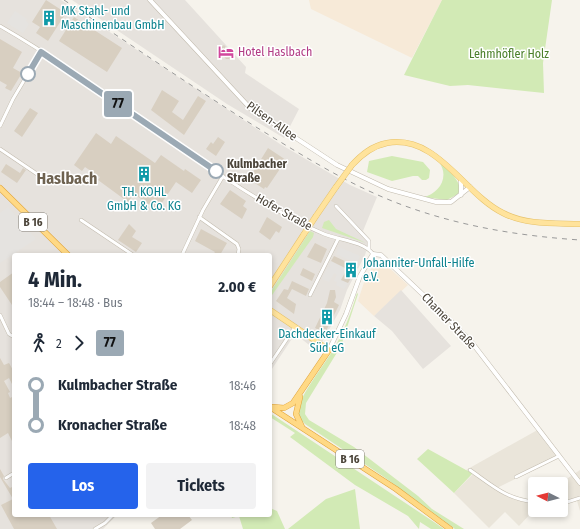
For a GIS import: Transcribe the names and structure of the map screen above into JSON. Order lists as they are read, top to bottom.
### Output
{
  "streets": {
    "highway": ["B 16"],
    "street": ["Pilsen-Allee", "Hofer Straße", "Chamer Straße"]
  },
  "districts": ["Haslbach"],
  "parks": ["Lehmhöfler Holz"],
  "places": {
    "building": [
      "MK Stahl- und Maschinenbau GmbH",
      "TH. KOHL GmbH & Co. KG",
      "Johanniter-Unfall-Hilfe e.V.",
      "Dachdecker-Einkauf Süd eG"
    ],
    "hotel": ["Hotel Haslbach"],
    "other": ["Kulmbacher Straße"]
  },
  "lines": ["bus line 77"],
  "north": "left",
  "page": {
    "on_map": "77",
    "heading": ["4 Min.", "18:44 – 18:48 · Bus", "2.00 €"],
    "legs": ["2", "77"],
    "list": [
      {
        "name": "Kulmbacher Straße",
        "value": "18:46"
      },
      {
        "name": "Kronacher Straße",
        "value": "18:48"
      }
    ],
    "buttons": ["Los", "Tickets"]
  }
}
